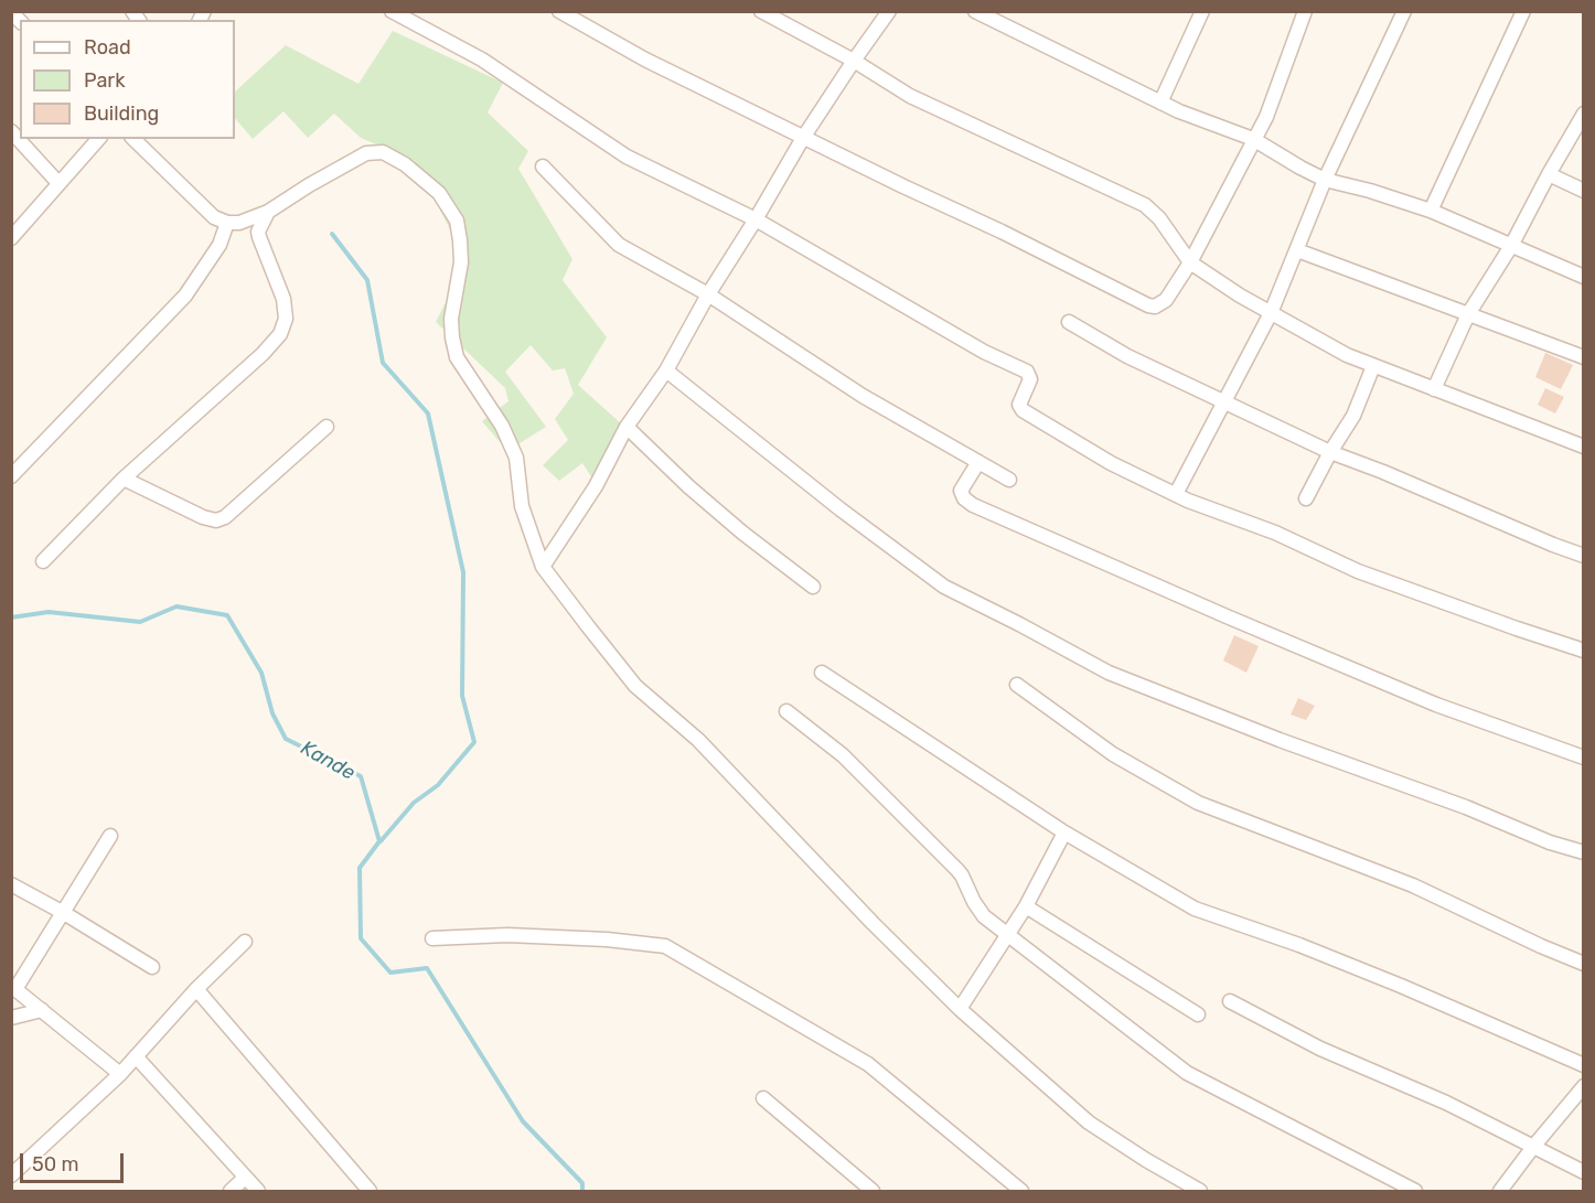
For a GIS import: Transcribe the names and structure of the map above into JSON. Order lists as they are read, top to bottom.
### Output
{
  "water": ["Kande"],
  "legend": ["Road", "Park", "Building"],
  "scale_bar": "50 m"
}
